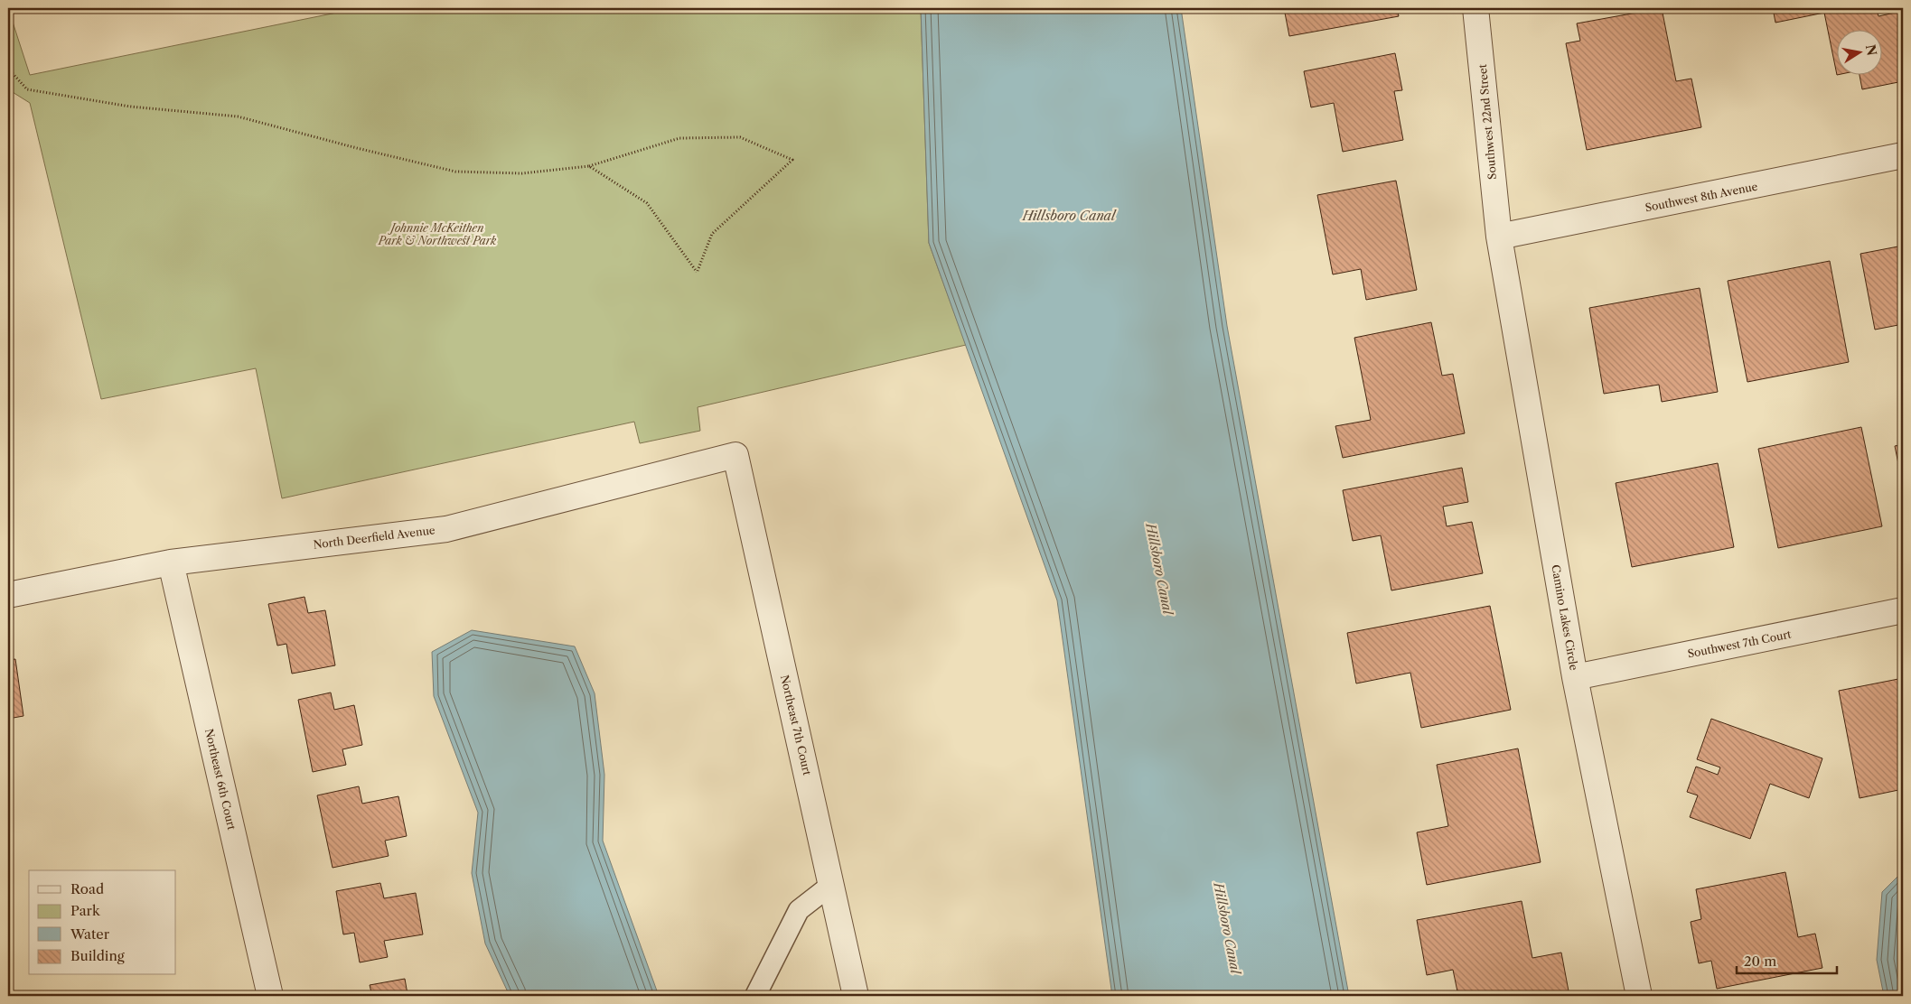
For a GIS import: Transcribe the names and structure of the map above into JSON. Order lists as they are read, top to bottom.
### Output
{
  "streets": {
    "street": [
      "Southwest 22nd Street",
      "Southwest 8th Avenue",
      "North Deerfield Avenue",
      "Camino Lakes Circle",
      "Southwest 7th Court",
      "Northeast 7th Court",
      "Northeast 6th Court"
    ]
  },
  "crossings": [
    ["Southwest 22nd Street", "Southwest 8th Avenue"],
    ["Southwest 22nd Street", "Camino Lakes Circle"],
    ["Southwest 8th Avenue", "Camino Lakes Circle"],
    ["North Deerfield Avenue", "Northeast 7th Court"],
    ["North Deerfield Avenue", "Northeast 6th Court"],
    ["Camino Lakes Circle", "Southwest 7th Court"]
  ],
  "water": ["Hillsboro Canal"],
  "parks": ["Johnnie McKeithen Park & Northwest Park"],
  "legend": [
    "Road",
    "Park",
    "Water",
    "Building"
  ],
  "scale_bar": "20 m",
  "north": "right"
}
